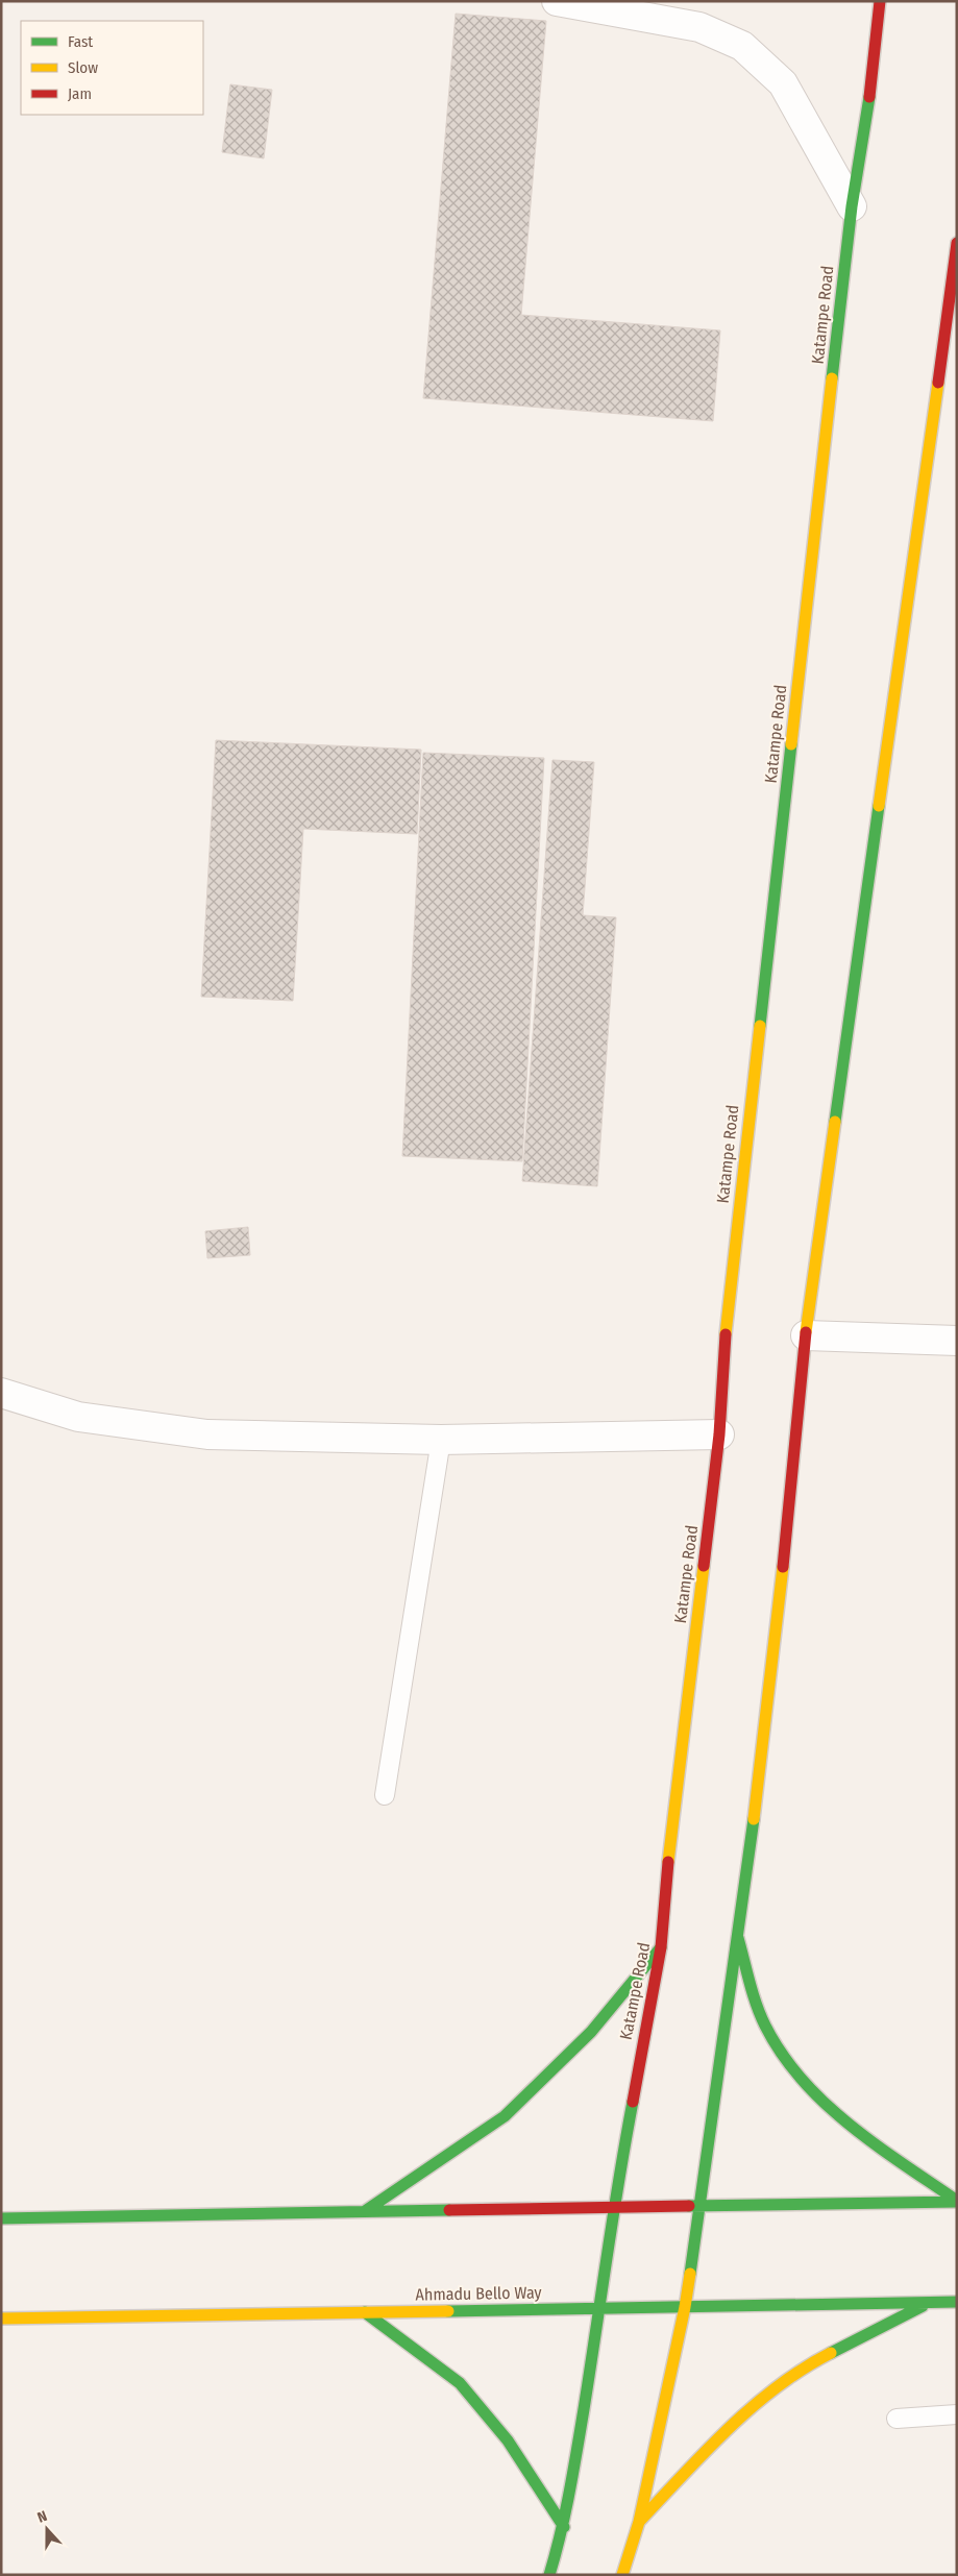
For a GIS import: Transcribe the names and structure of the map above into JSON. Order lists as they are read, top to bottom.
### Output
{
  "streets": {
    "main road": ["Katampe Road", "Ahmadu Bello Way"]
  },
  "crossings": [
    ["Katampe Road", "Ahmadu Bello Way"]
  ],
  "legend": ["Fast", "Slow", "Jam"],
  "north": "top"
}
